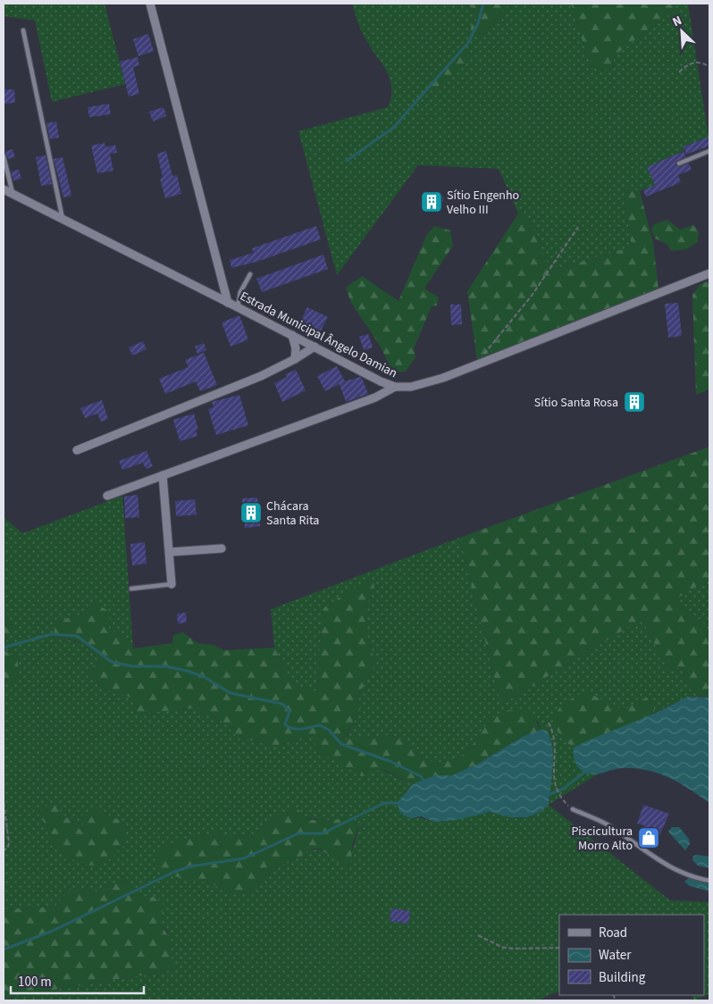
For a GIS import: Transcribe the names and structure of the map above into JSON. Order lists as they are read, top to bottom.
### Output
{
  "streets": {
    "street": ["Estrada Municipal Ângelo Damian"]
  },
  "places": {
    "building": ["Sítio Engenho Velho III", "Sítio Santa Rosa", "Chácara Santa Rita"],
    "shop": ["Piscicultura Morro Alto"]
  },
  "legend": ["Road", "Water", "Building"],
  "scale_bar": "100 m",
  "north": "top left"
}
